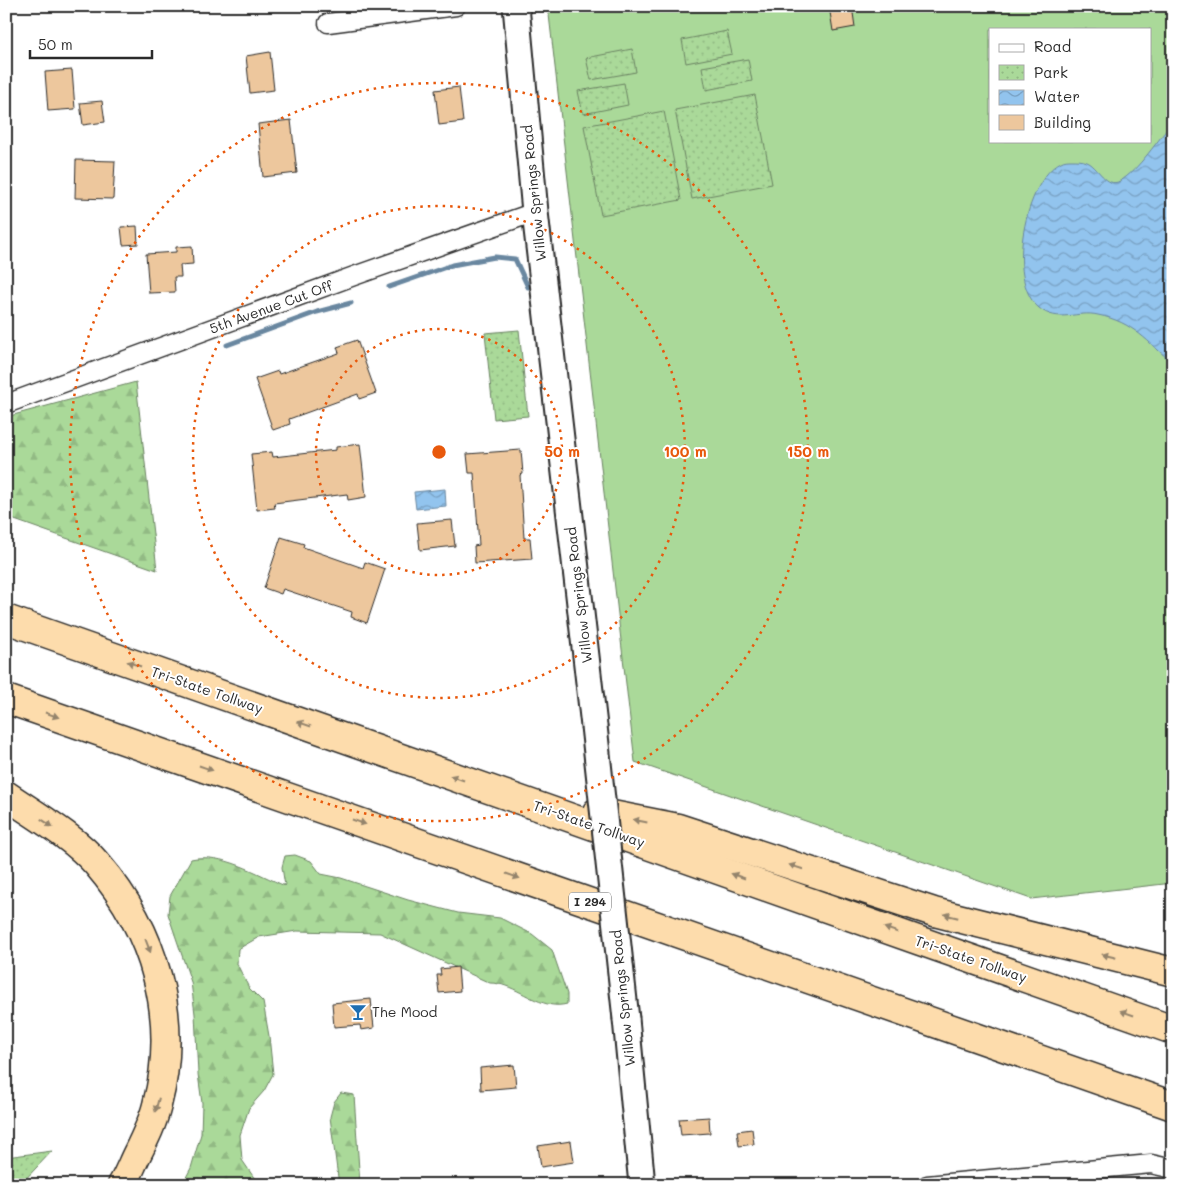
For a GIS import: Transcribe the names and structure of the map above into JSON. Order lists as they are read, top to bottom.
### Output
{
  "streets": {
    "highway": ["Tri-State Tollway", "I 294"],
    "main road": ["Willow Springs Road"],
    "street": ["5th Avenue Cut Off"]
  },
  "crossings": [
    ["Willow Springs Road", "5th Avenue Cut Off"]
  ],
  "places": {
    "bar": ["The Mood"]
  },
  "legend": [
    "Road",
    "Park",
    "Water",
    "Building"
  ],
  "scale_bar": "50 m",
  "rings": ["50 m", "100 m", "150 m"]
}
